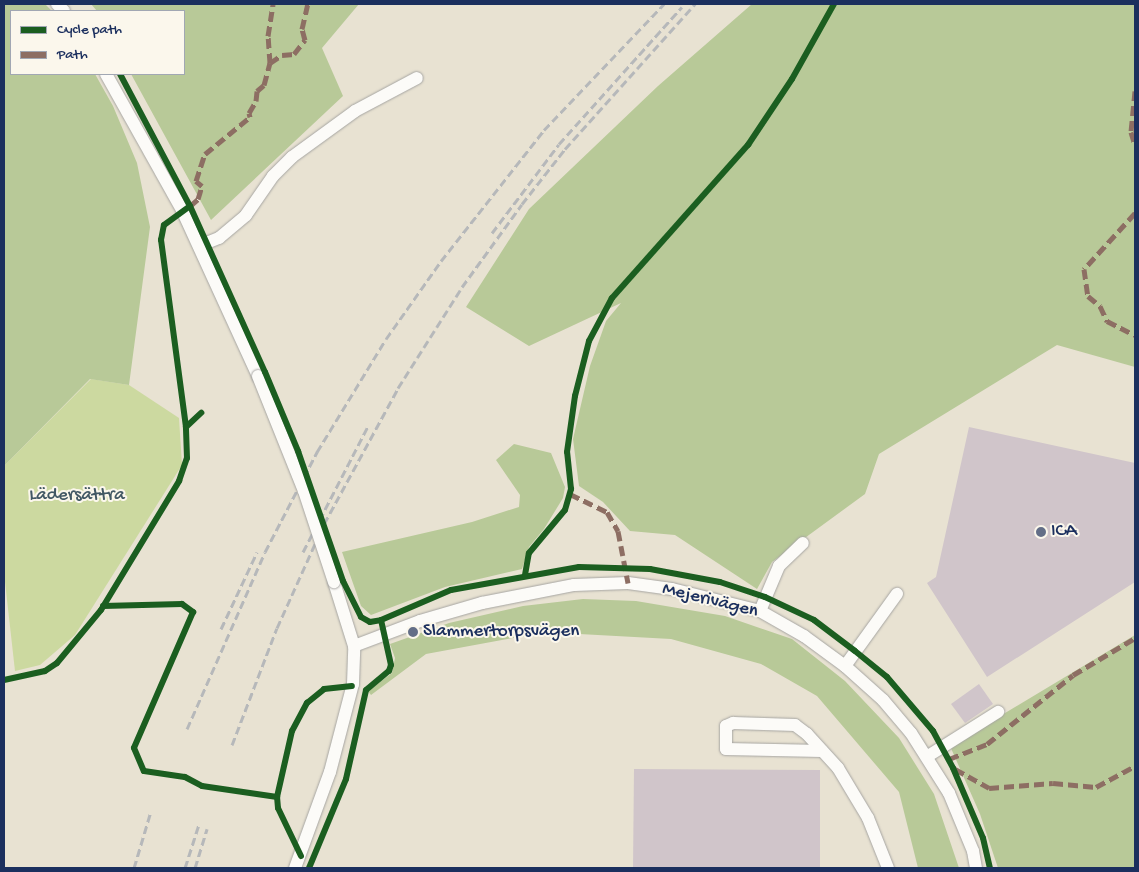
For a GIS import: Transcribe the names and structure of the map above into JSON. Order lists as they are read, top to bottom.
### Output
{
  "streets": {
    "street": ["Mejerivägen"]
  },
  "parks": ["Lädersättra"],
  "places": ["ICA", "Slammertorpsvägen"],
  "legend": ["Cycle path", "Path"]
}
